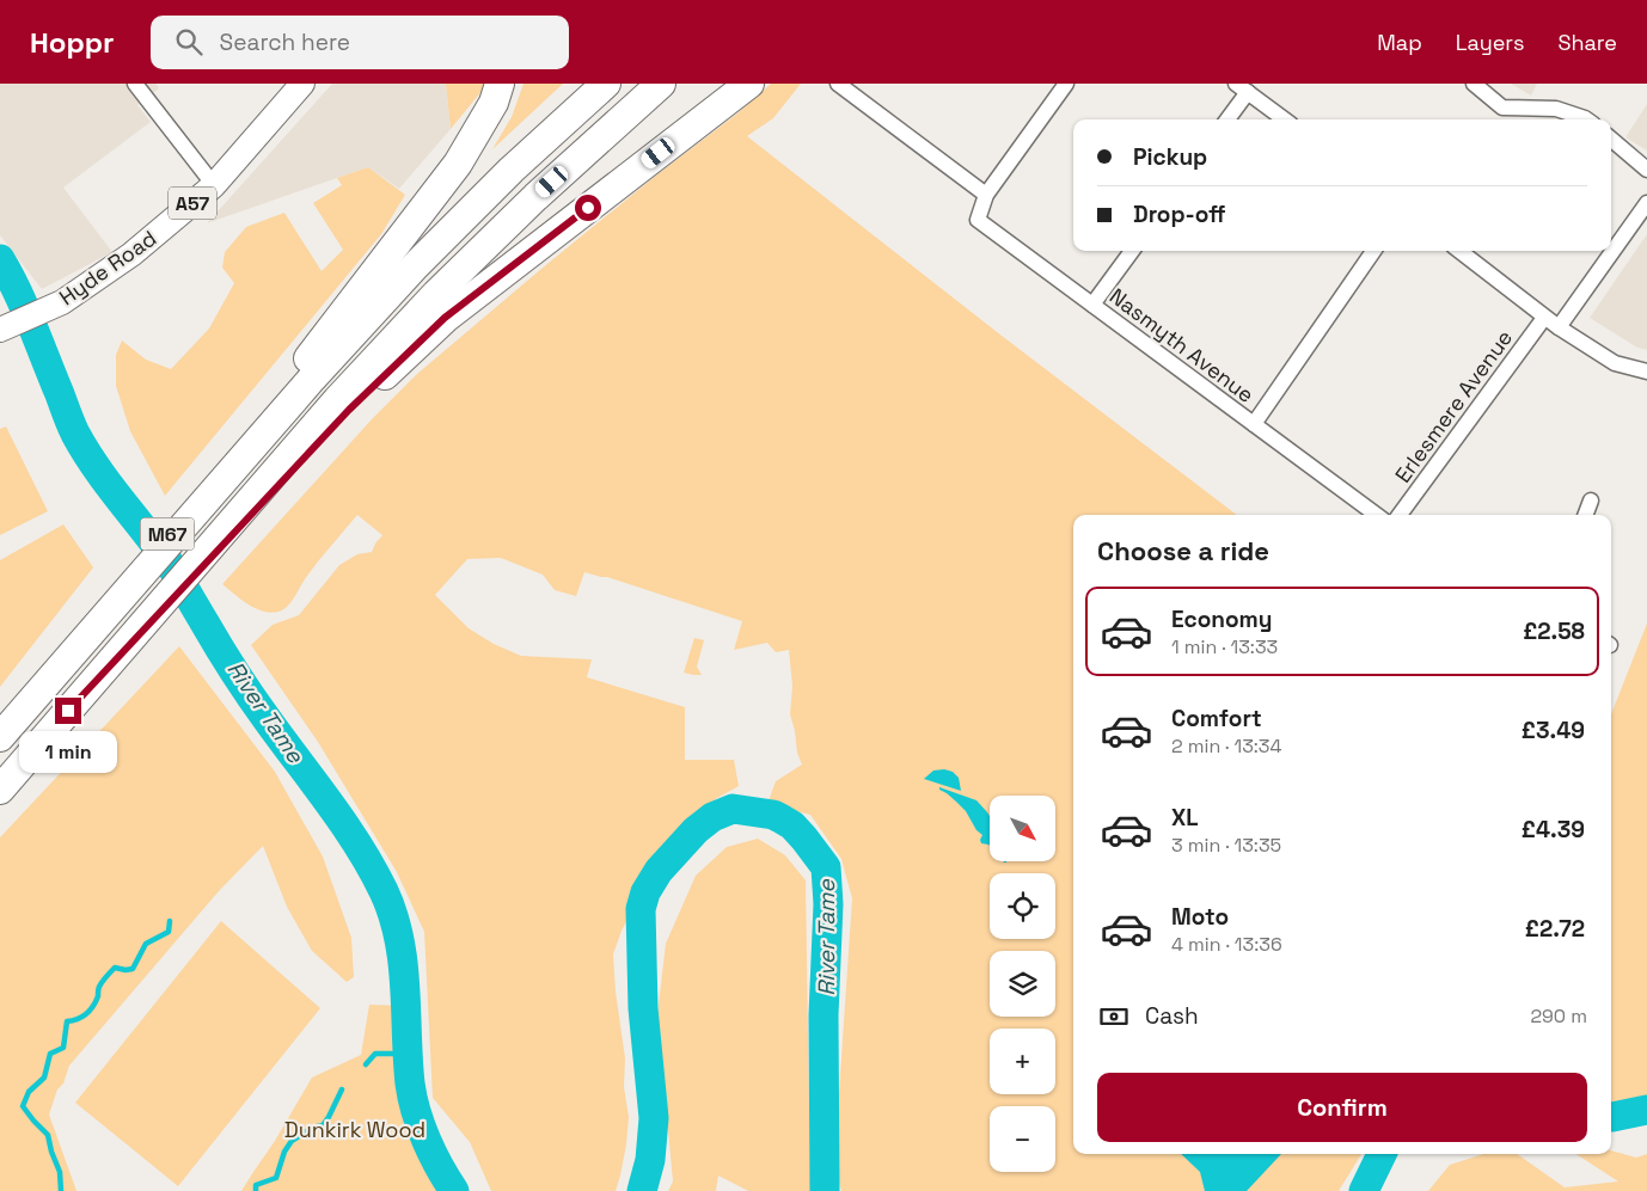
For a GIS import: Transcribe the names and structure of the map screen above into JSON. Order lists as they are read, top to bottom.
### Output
{
  "streets": {
    "highway": ["M67"],
    "main road": ["A57", "Hyde Road"],
    "street": ["Nasmyth Avenue", "Erlesmere Avenue"]
  },
  "water": ["River Tame"],
  "parks": ["Dunkirk Wood"],
  "north": "bottom right",
  "page": {
    "header": "Hoppr",
    "search": "Search here",
    "nav": ["Map", "Layers", "Share"],
    "banner": ["Pickup", "Drop-off"],
    "heading": "Choose a ride",
    "list": [
      {
        "name": "Economy",
        "note": "1 min · 13:33",
        "value": "£2.58"
      },
      {
        "name": "Comfort",
        "note": "2 min · 13:34",
        "value": "£3.49"
      },
      {
        "name": "XL",
        "note": "3 min · 13:35",
        "value": "£4.39"
      },
      {
        "name": "Moto",
        "note": "4 min · 13:36",
        "value": "£2.72"
      }
    ],
    "bubble": "1 min",
    "map_buttons": ["+", "−"],
    "pay": ["Cash", "290 m"],
    "buttons": "Confirm"
  }
}
